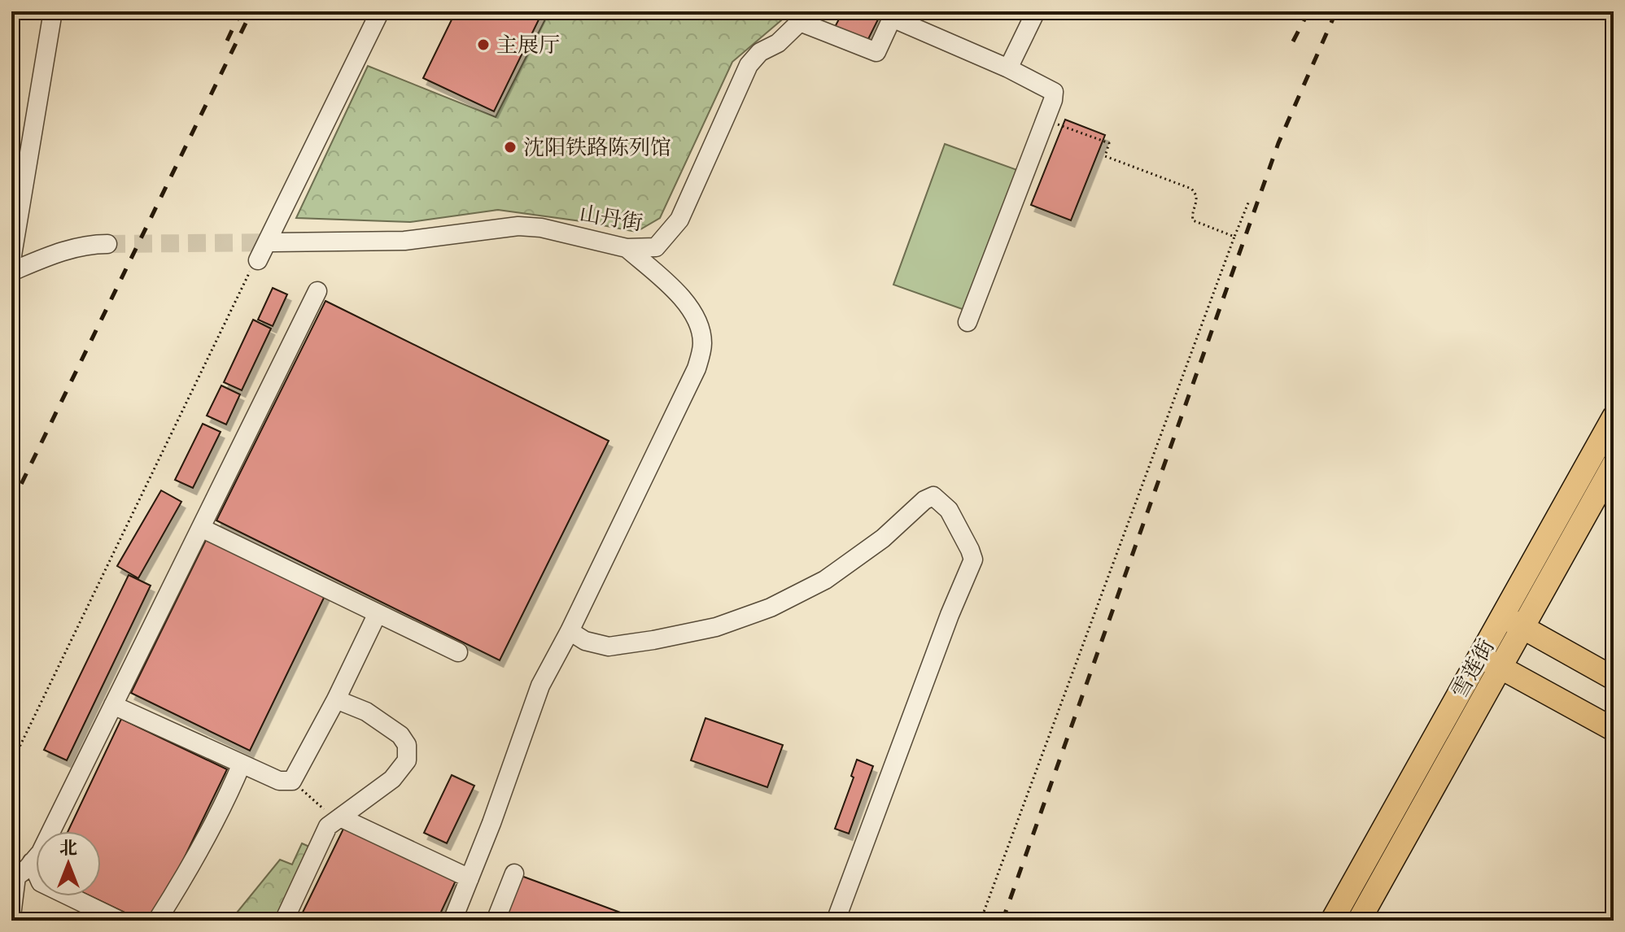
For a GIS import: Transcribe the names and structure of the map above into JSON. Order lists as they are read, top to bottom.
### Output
{
  "streets": {
    "main road": ["雪莲街"],
    "street": ["山丹街"]
  },
  "places": ["主展厅", "沈阳铁路陈列馆"],
  "north": "top"
}
